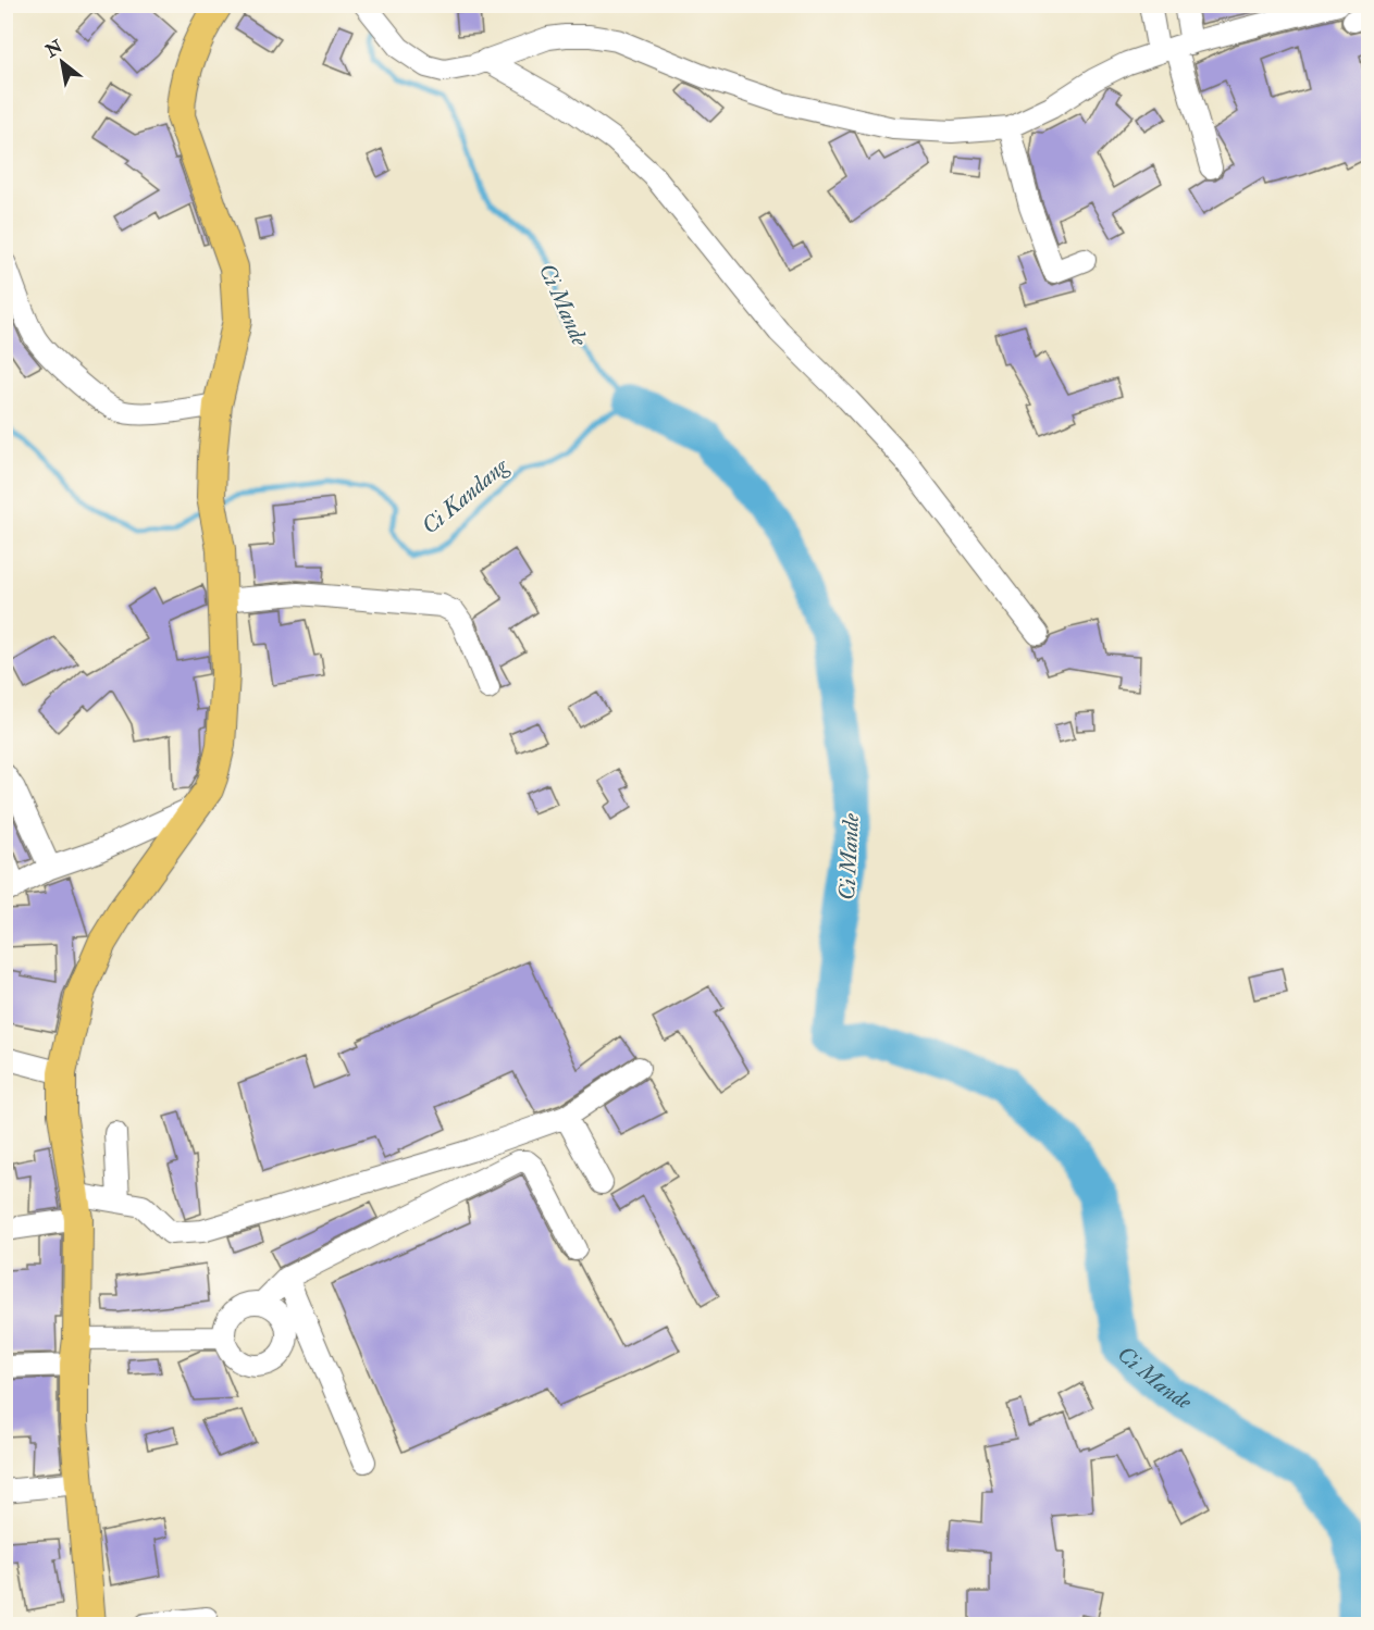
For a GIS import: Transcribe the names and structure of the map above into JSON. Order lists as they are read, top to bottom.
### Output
{
  "water": ["Ci Mande", "Ci Kandang"],
  "north": "top left"
}
